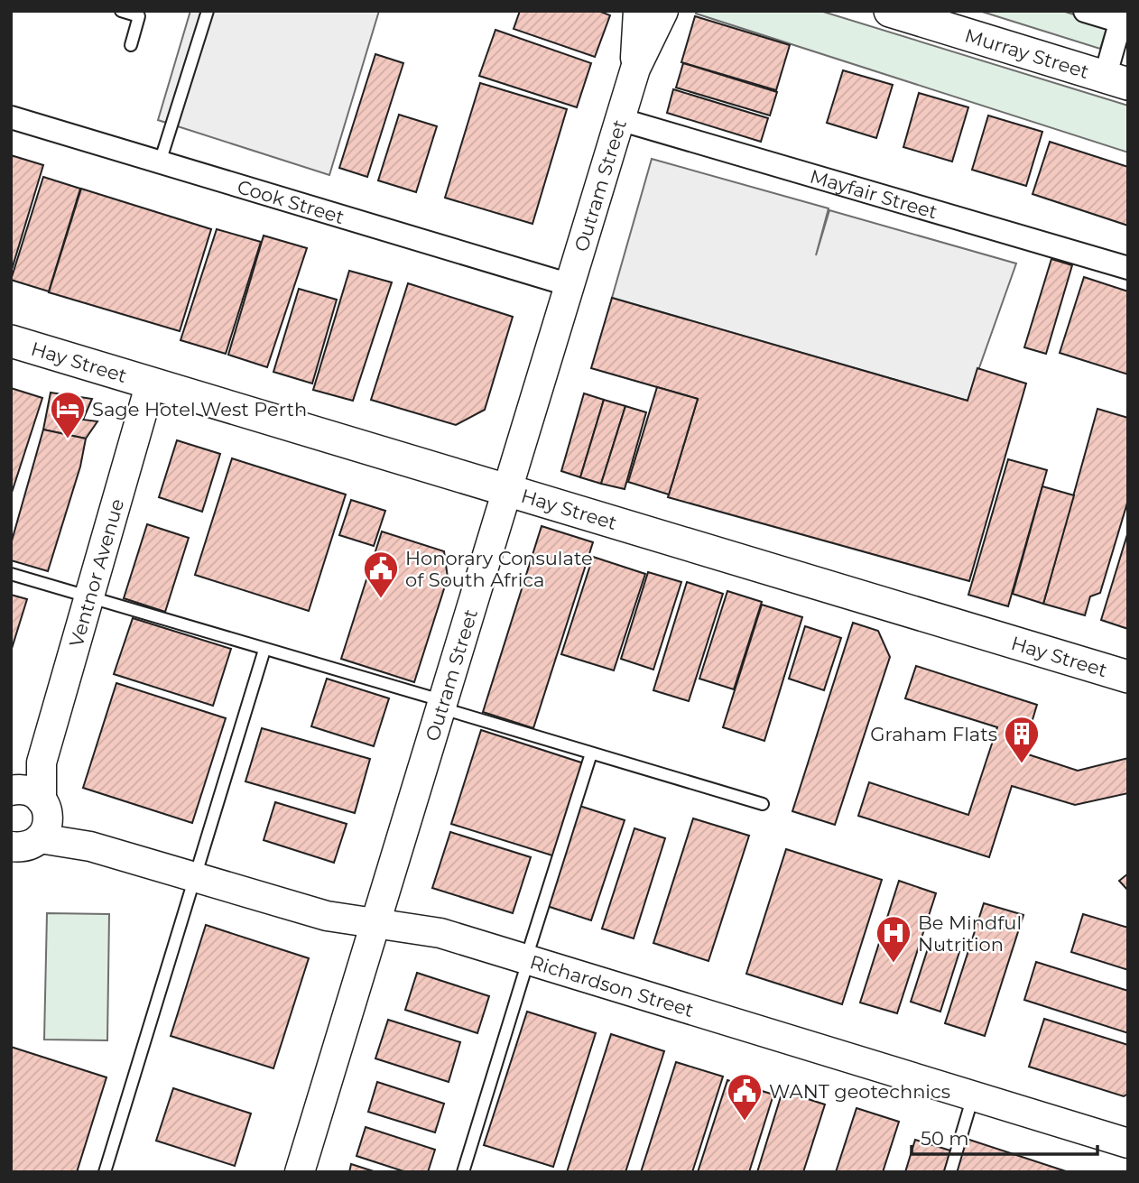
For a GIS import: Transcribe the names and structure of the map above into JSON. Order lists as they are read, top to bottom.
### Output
{
  "streets": {
    "main road": ["Murray Street", "Hay Street"],
    "street": [
      "Outram Street",
      "Mayfair Street",
      "Cook Street",
      "Ventnor Avenue",
      "Richardson Street"
    ]
  },
  "crossings": [
    ["Outram Street", "Mayfair Street"],
    ["Outram Street", "Cook Street"],
    ["Outram Street", "Hay Street"],
    ["Outram Street", "Richardson Street"],
    ["Hay Street", "Ventnor Avenue"],
    ["Ventnor Avenue", "Richardson Street"]
  ],
  "places": {
    "hotel": ["Sage Hotel West Perth"],
    "public building": ["Honorary Consulate of South Africa", "WANT geotechnics"],
    "building": ["Graham Flats"],
    "hospital": ["Be Mindful Nutrition"]
  },
  "scale_bar": "50 m"
}
